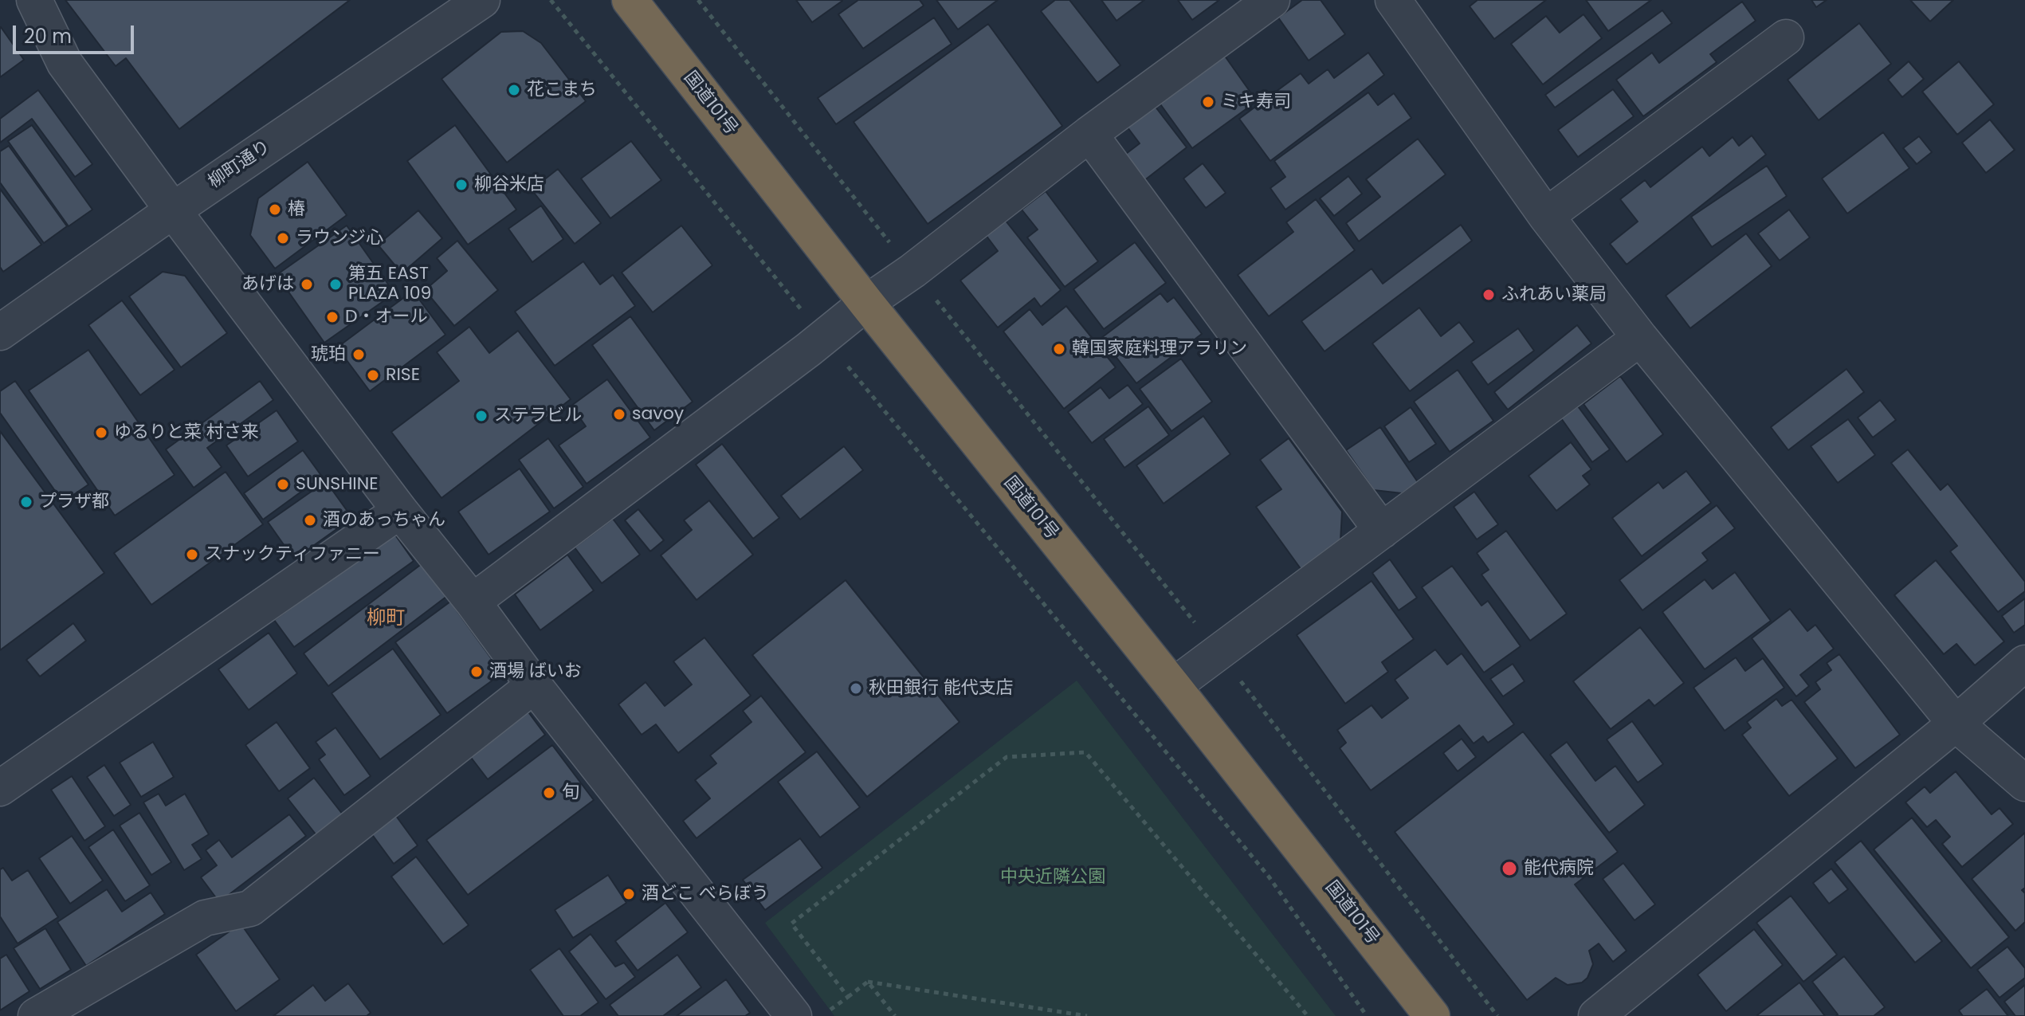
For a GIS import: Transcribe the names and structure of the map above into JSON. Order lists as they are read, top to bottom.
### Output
{
  "streets": {
    "highway": ["国道101号"],
    "street": ["柳町通り"]
  },
  "districts": ["柳町"],
  "parks": ["中央近隣公園"],
  "places": [
    "花こまち",
    "ミキ寿司",
    "柳谷米店",
    "椿",
    "ラウンジ心",
    "あげは",
    "第五 EAST PLAZA 109",
    "ふれあい薬局",
    "D・オール",
    "韓国家庭料理アラリン",
    "琥珀",
    "RISE",
    "savoy",
    "ステラビル",
    "ゆるりと菜 村さ来",
    "SUNSHINE",
    "プラザ都",
    "酒のあっちゃん",
    "スナックティファニー",
    "酒場 ばいお",
    "秋田銀行 能代支店",
    "旬",
    "能代病院",
    "酒どこ べらぼう"
  ],
  "scale_bar": "20 m"
}
